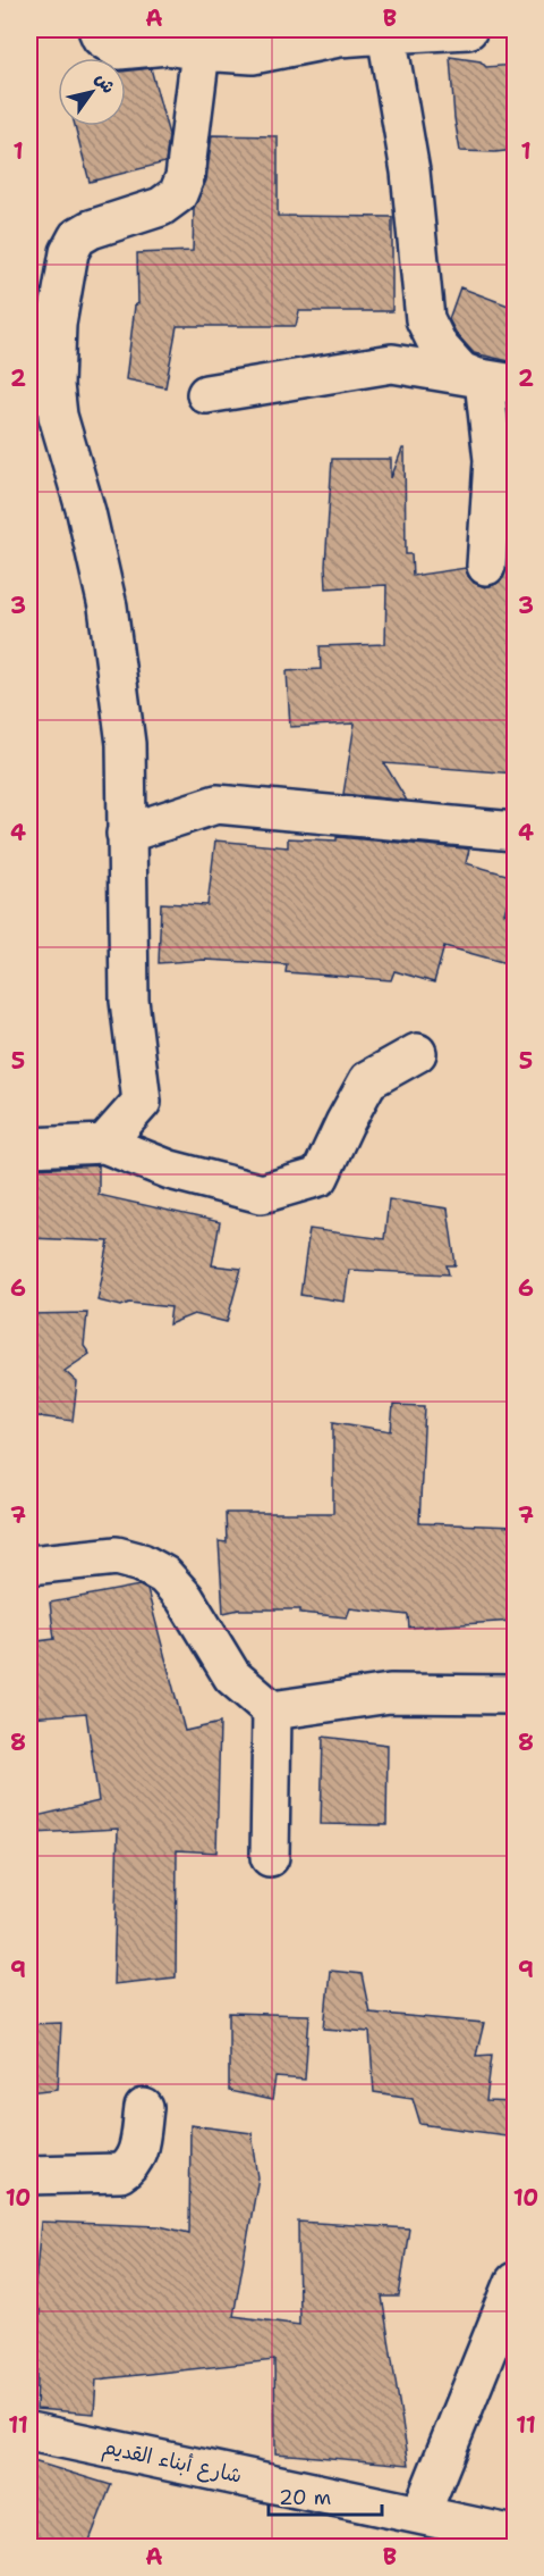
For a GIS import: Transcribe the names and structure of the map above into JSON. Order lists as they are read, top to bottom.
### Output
{
  "streets": {
    "street": ["شارع أبناء القديم"]
  },
  "scale_bar": "20 m",
  "north": "top right",
  "grid": {
    "columns": ["A", "B"],
    "rows": [
      "1",
      "2",
      "3",
      "4",
      "5",
      "6",
      "7",
      "8",
      "9",
      "10",
      "11"
    ]
  }
}
